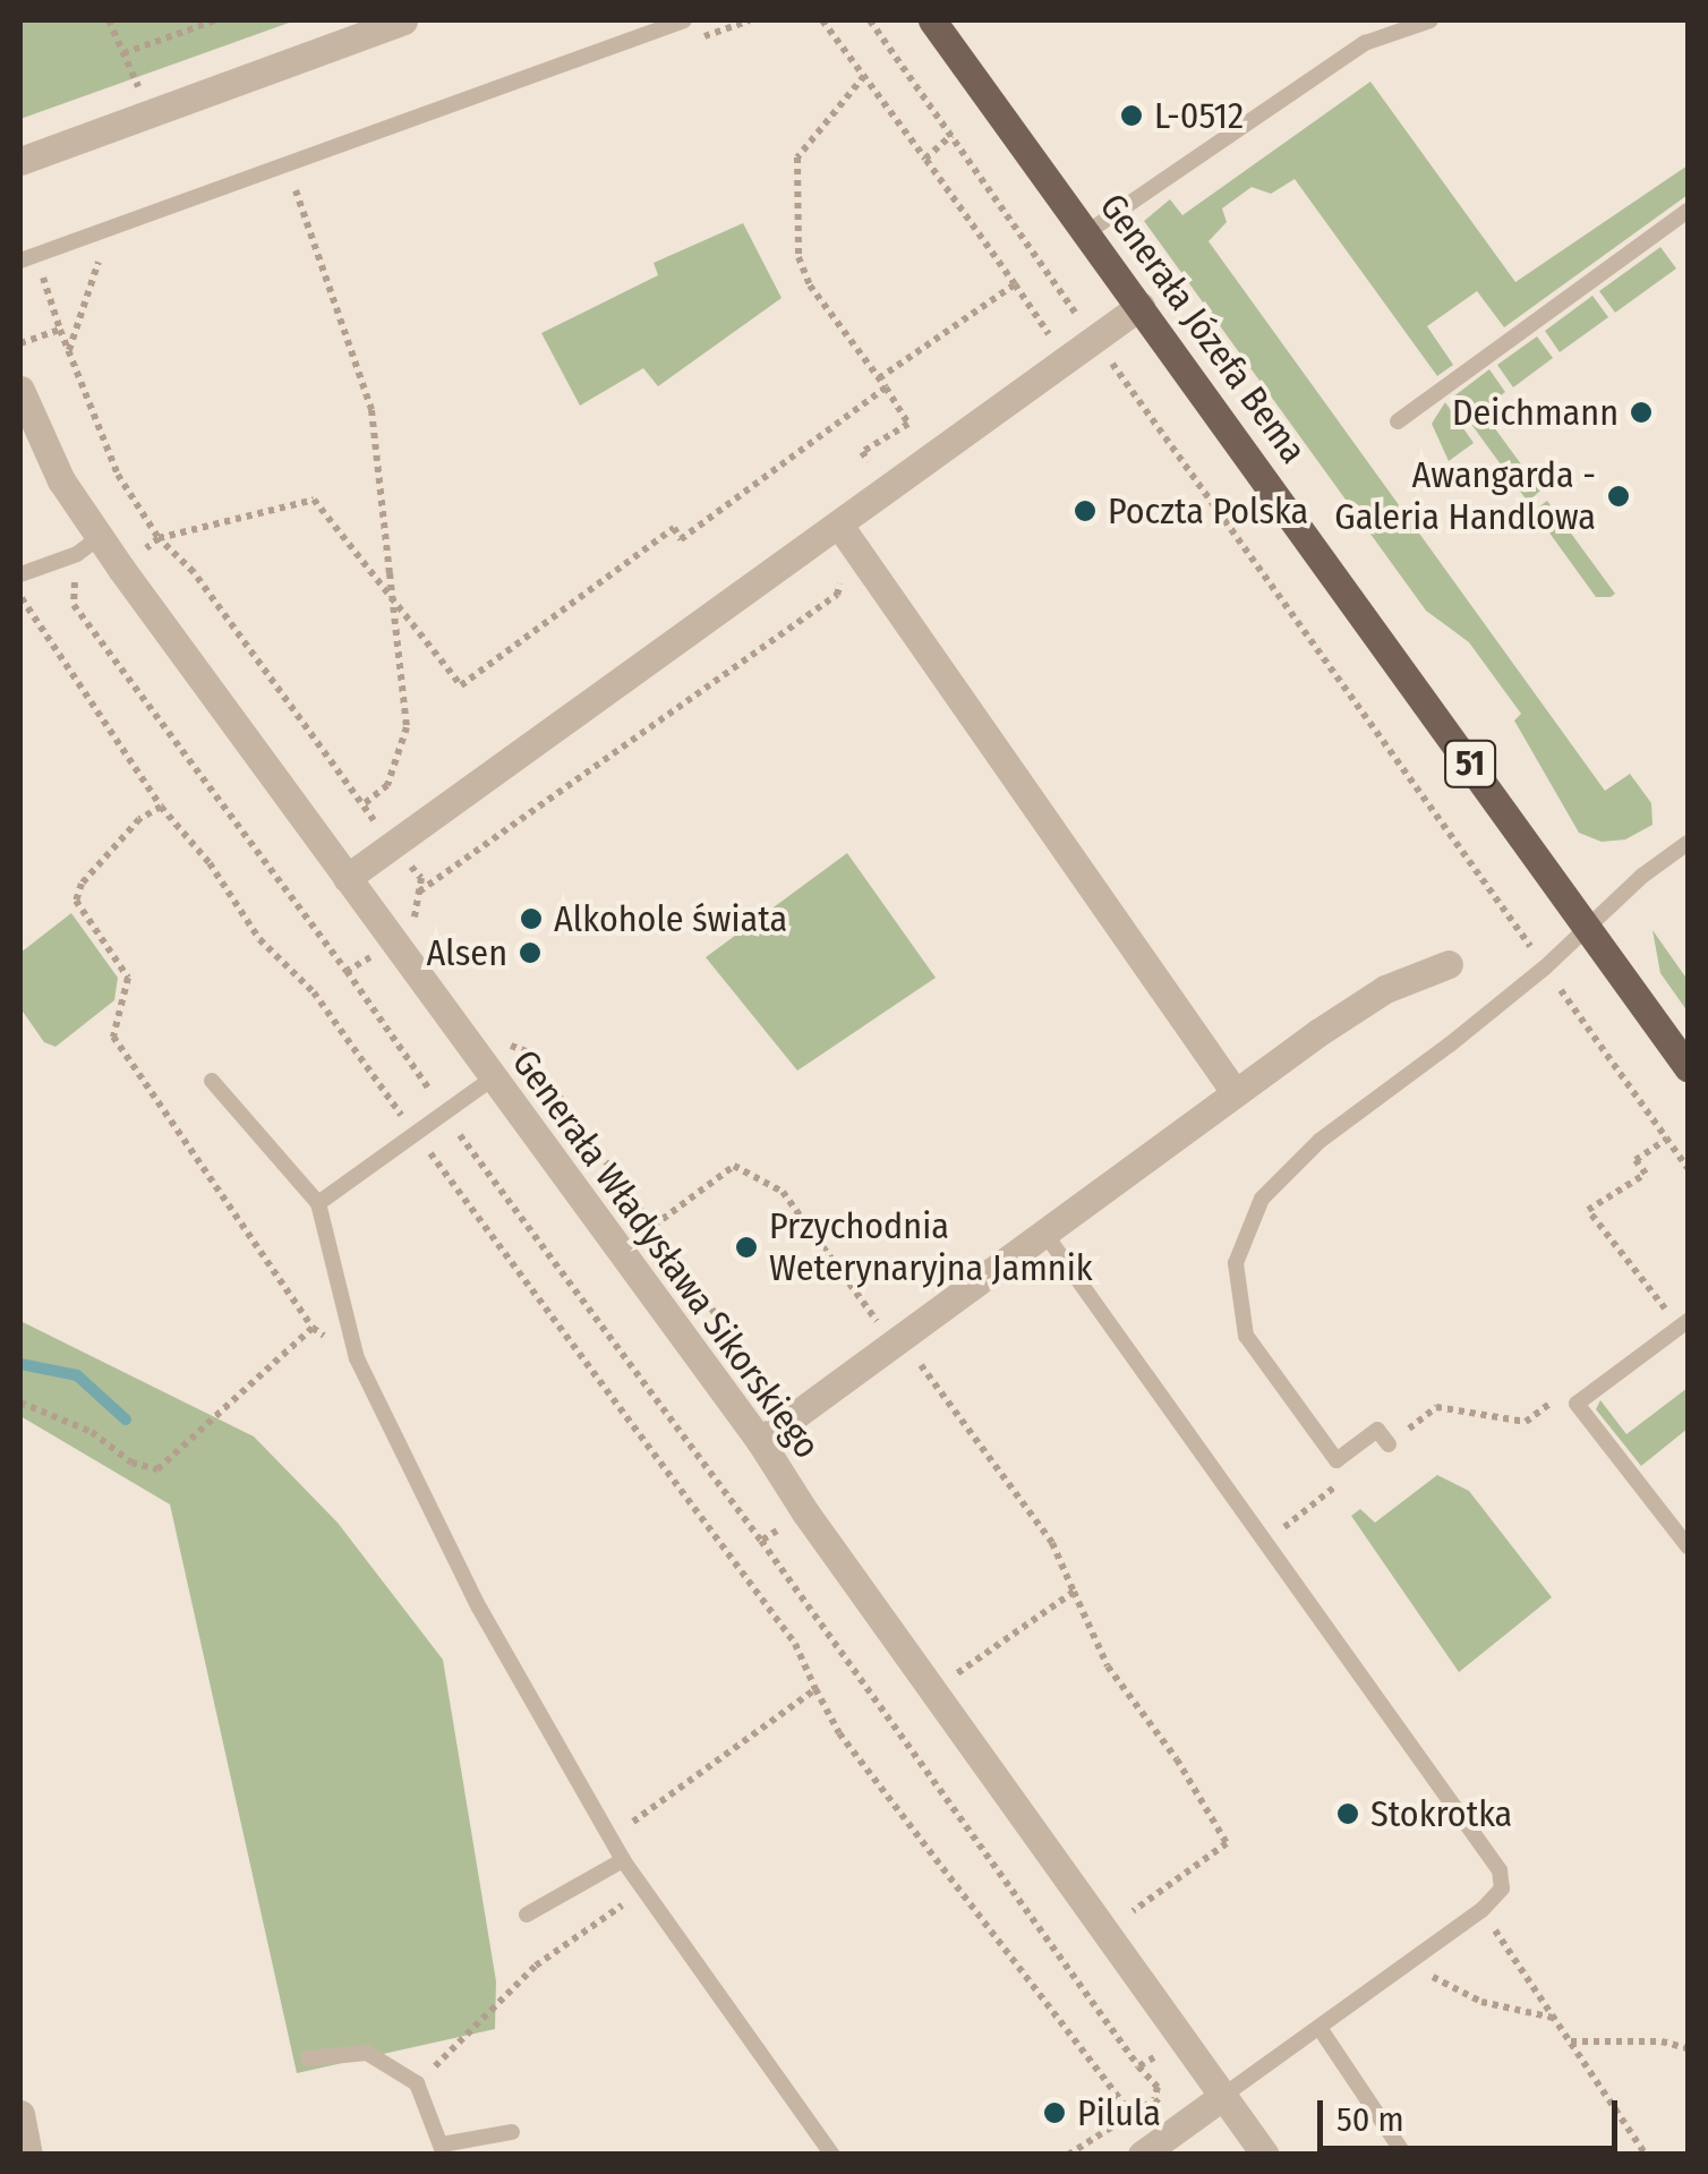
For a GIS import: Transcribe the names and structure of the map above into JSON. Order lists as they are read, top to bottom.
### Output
{
  "streets": {
    "main road": ["Generała Józefa Bema", "51"],
    "street": ["Generała Władysława Sikorskiego"]
  },
  "places": [
    "L-0512",
    "Deichmann",
    "Awangarda - Galeria Handlowa",
    "Poczta Polska",
    "Alkohole świata",
    "Alsen",
    "Przychodnia Weterynaryjna Jamnik",
    "Stokrotka",
    "Pilula"
  ],
  "scale_bar": "50 m"
}
